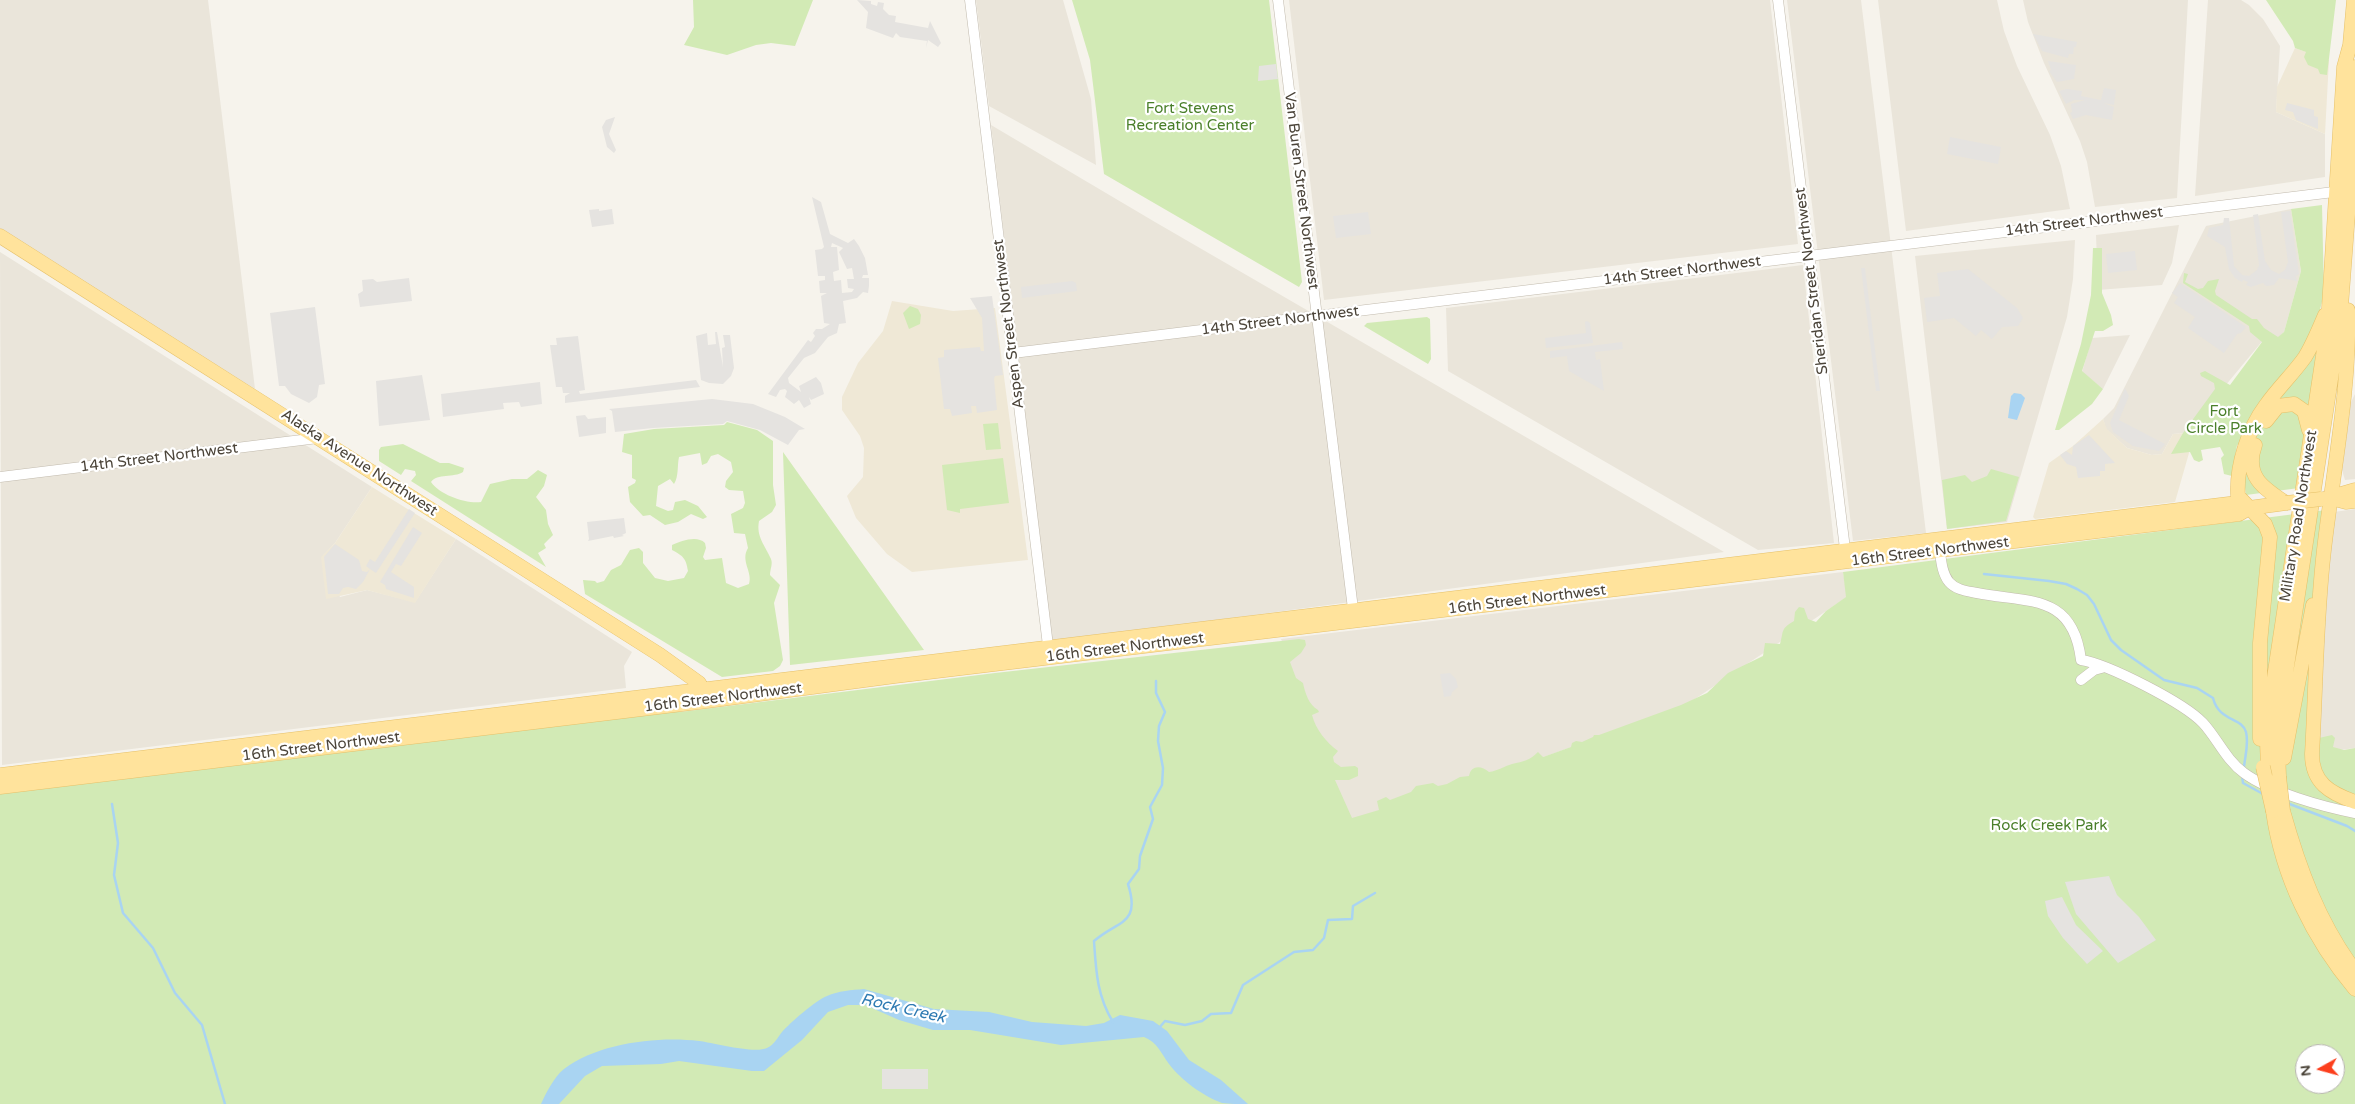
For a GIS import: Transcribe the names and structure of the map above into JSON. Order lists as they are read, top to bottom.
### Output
{
  "streets": {
    "main road": ["Alaska Avenue Northwest", "Military Road Northwest", "16th Street Northwest"],
    "street": [
      "Van Buren Street Northwest",
      "14th Street Northwest",
      "Sheridan Street Northwest",
      "Aspen Street Northwest"
    ]
  },
  "crossings": [
    ["Van Buren Street Northwest", "14th Street Northwest"],
    ["Van Buren Street Northwest", "16th Street Northwest"],
    ["14th Street Northwest", "Sheridan Street Northwest"],
    ["14th Street Northwest", "Aspen Street Northwest"],
    ["14th Street Northwest", "Alaska Avenue Northwest"],
    ["14th Street Northwest", "Military Road Northwest"],
    ["Sheridan Street Northwest", "16th Street Northwest"],
    ["Aspen Street Northwest", "16th Street Northwest"],
    ["Alaska Avenue Northwest", "16th Street Northwest"]
  ],
  "water": ["Rock Creek"],
  "parks": ["Fort Stevens Recreation Center", "Fort Circle Park", "Rock Creek Park"],
  "north": "left"
}
